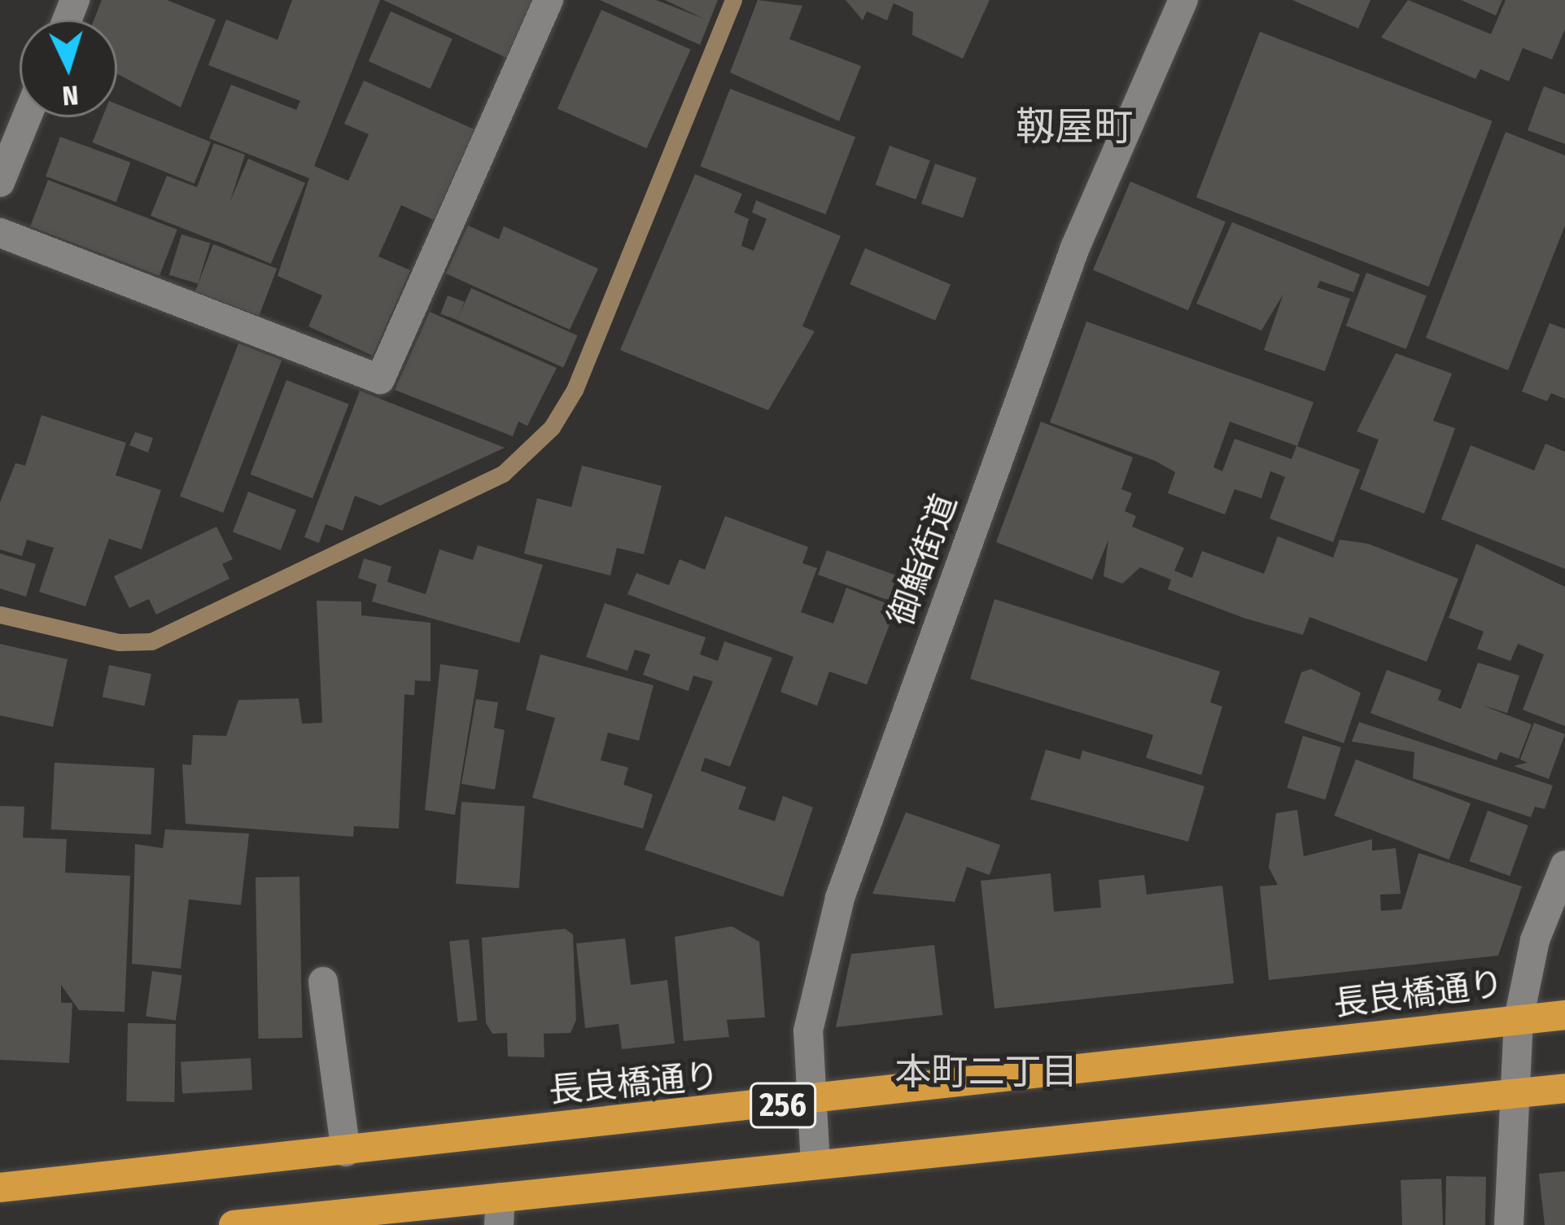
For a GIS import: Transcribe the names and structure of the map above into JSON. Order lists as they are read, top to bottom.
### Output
{
  "streets": {
    "highway": ["長良橋通り", "256"],
    "street": ["御鮨街道"]
  },
  "crossings": [
    ["御鮨街道", "長良橋通り"],
    ["御鮨街道", "256"]
  ],
  "districts": ["靱屋町", "本町二丁目"],
  "north": "bottom"
}
